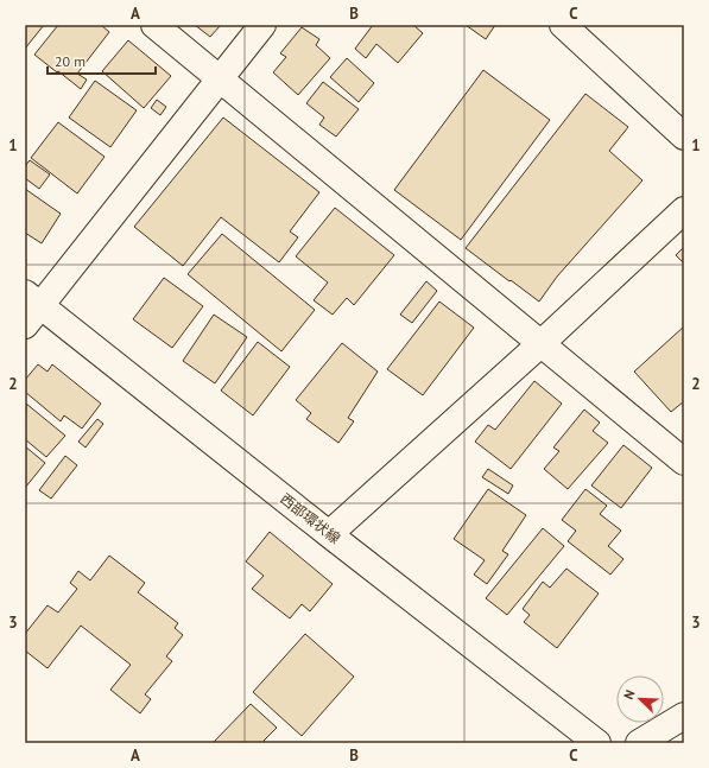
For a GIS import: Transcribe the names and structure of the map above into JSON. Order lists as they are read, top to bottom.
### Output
{
  "streets": {
    "street": ["西部環状線"]
  },
  "scale_bar": "20 m",
  "north": "top left",
  "grid": {
    "columns": ["A", "B", "C"],
    "rows": ["1", "2", "3"]
  }
}
